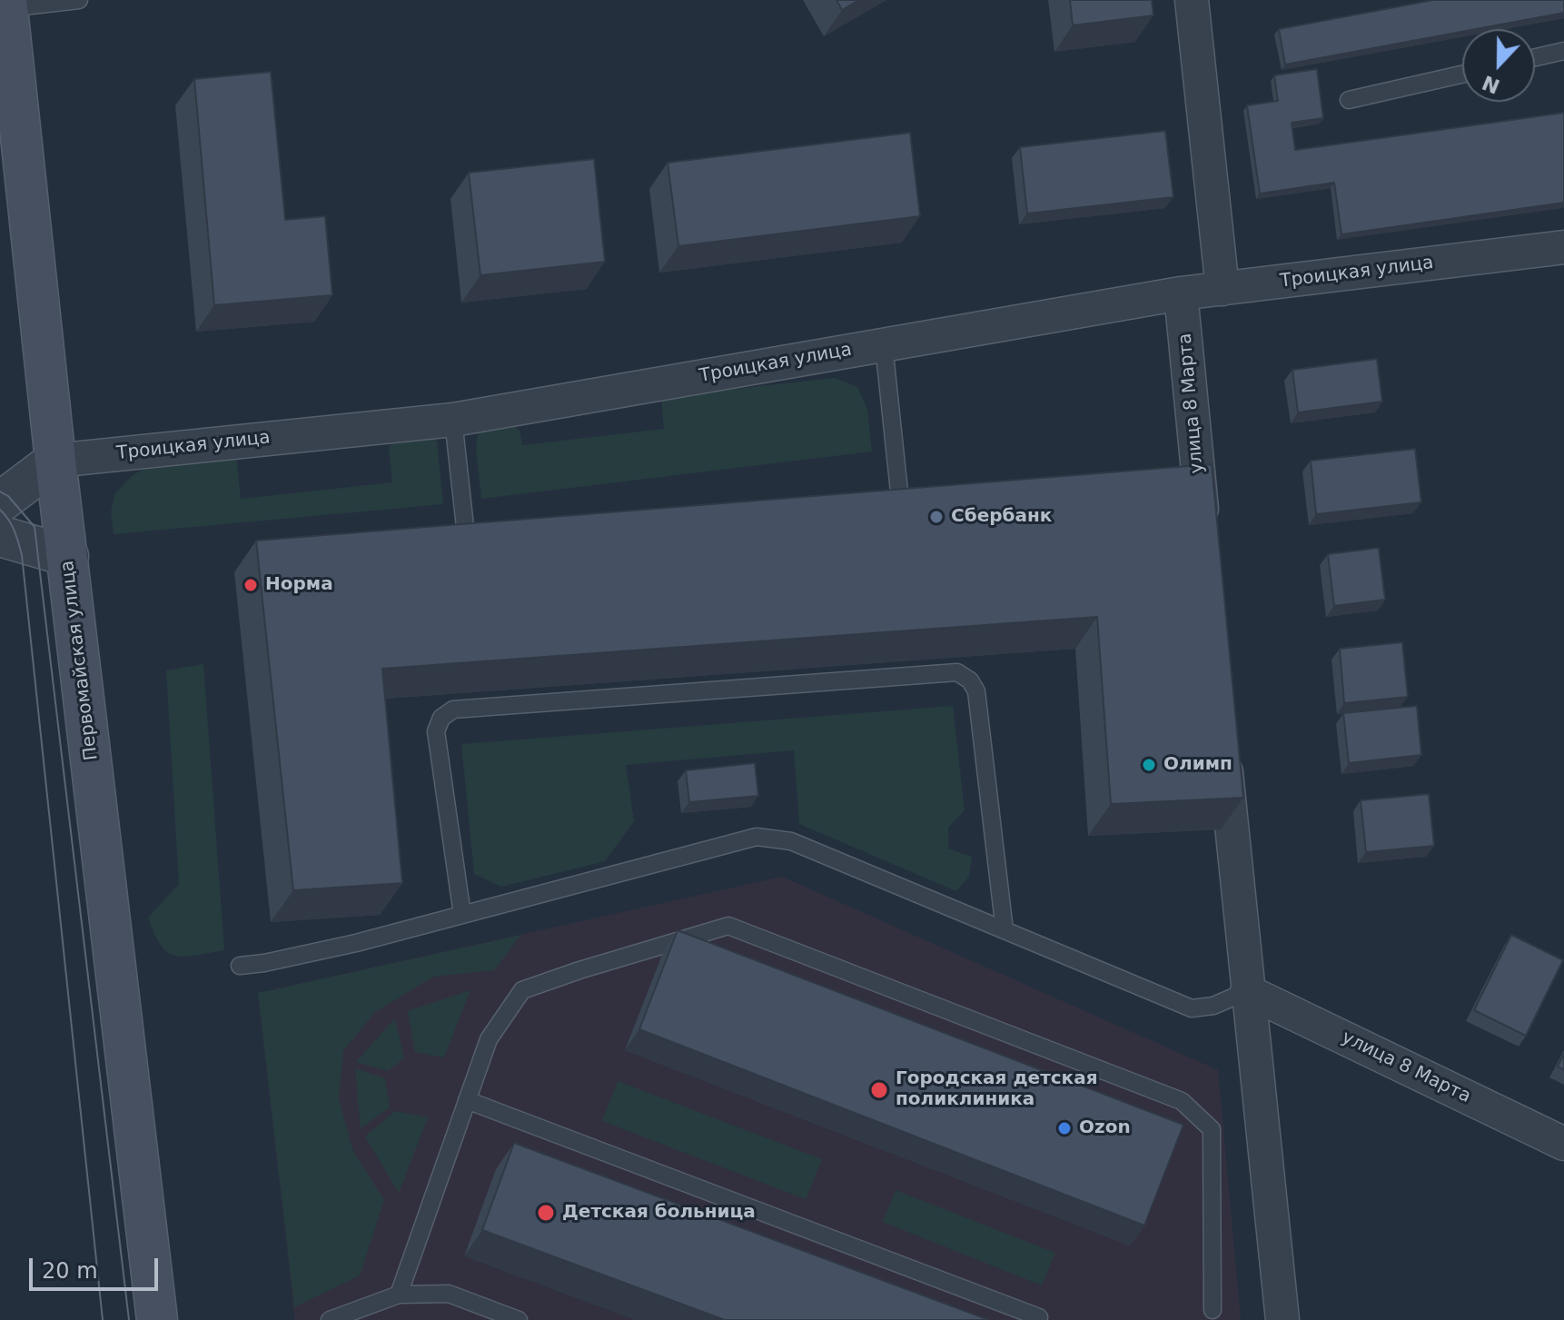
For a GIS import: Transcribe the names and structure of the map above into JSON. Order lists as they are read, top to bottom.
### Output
{
  "streets": {
    "main road": ["Первомайская улица"],
    "street": ["Троицкая улица", "улица 8 Марта"]
  },
  "crossings": [
    ["Троицкая улица", "улица 8 Марта"],
    ["Троицкая улица", "Первомайская улица"]
  ],
  "places": [
    "Сбербанк",
    "Норма",
    "Олимп",
    "Городская детская поликлиника",
    "Ozon",
    "Детская больница"
  ],
  "scale_bar": "20 m",
  "north": "bottom"
}
